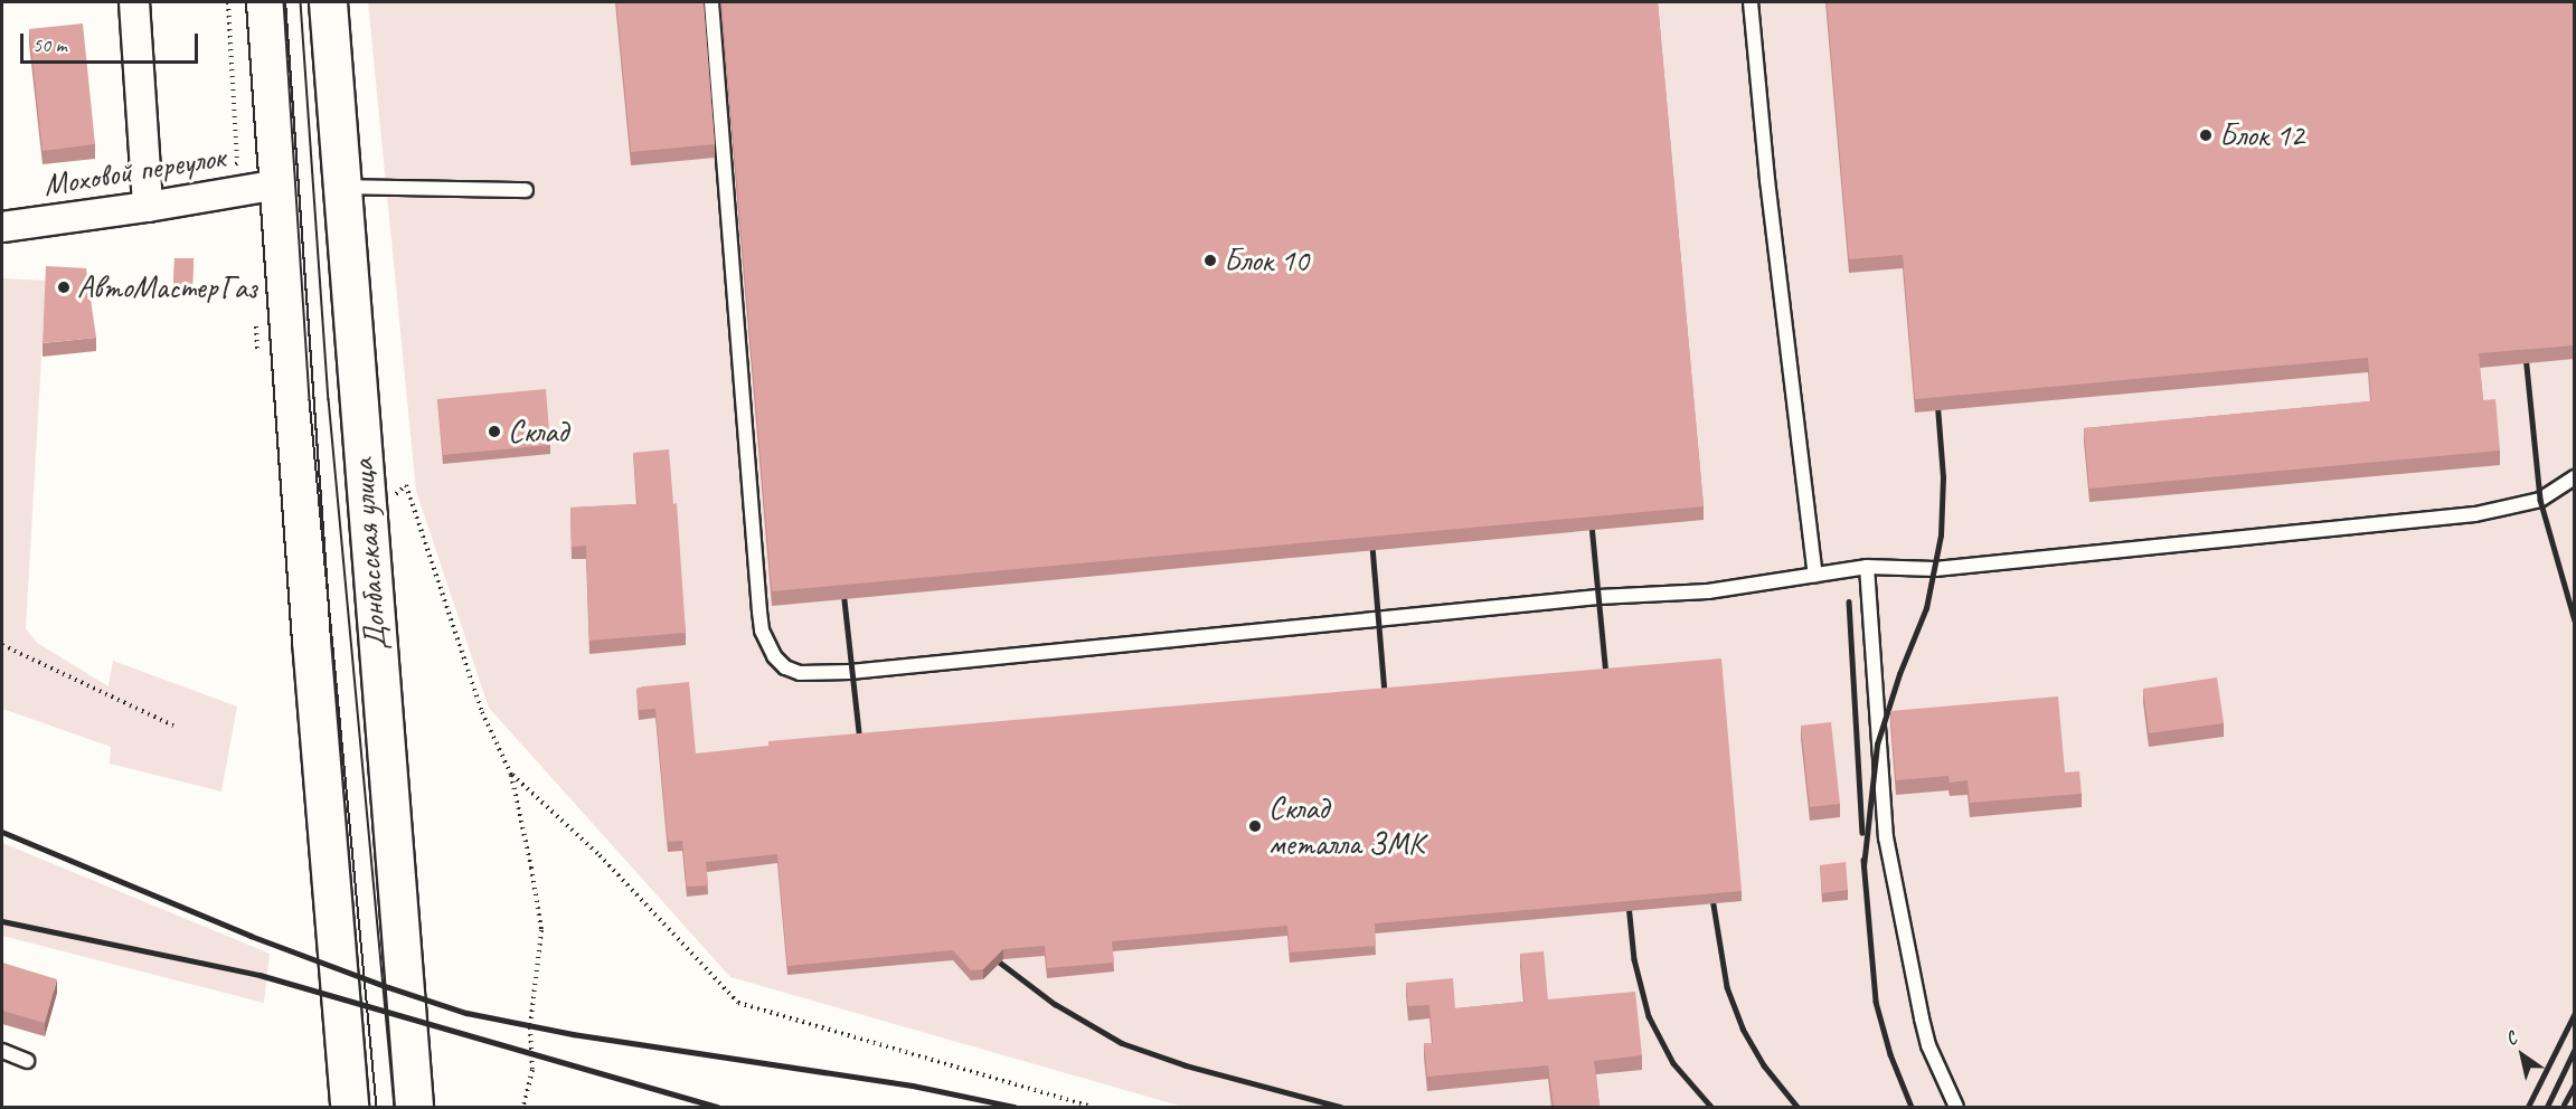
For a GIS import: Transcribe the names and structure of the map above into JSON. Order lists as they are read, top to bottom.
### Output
{
  "streets": {
    "main road": ["Донбасская улица"],
    "street": ["Моховой переулок"]
  },
  "crossings": [
    ["Моховой переулок", "Донбасская улица"]
  ],
  "places": [
    "Блок 12",
    "Блок 10",
    "АвтоМастерГаз",
    "Склад",
    "Склад металла ЗМК"
  ],
  "scale_bar": "50 m",
  "north": "top left"
}
